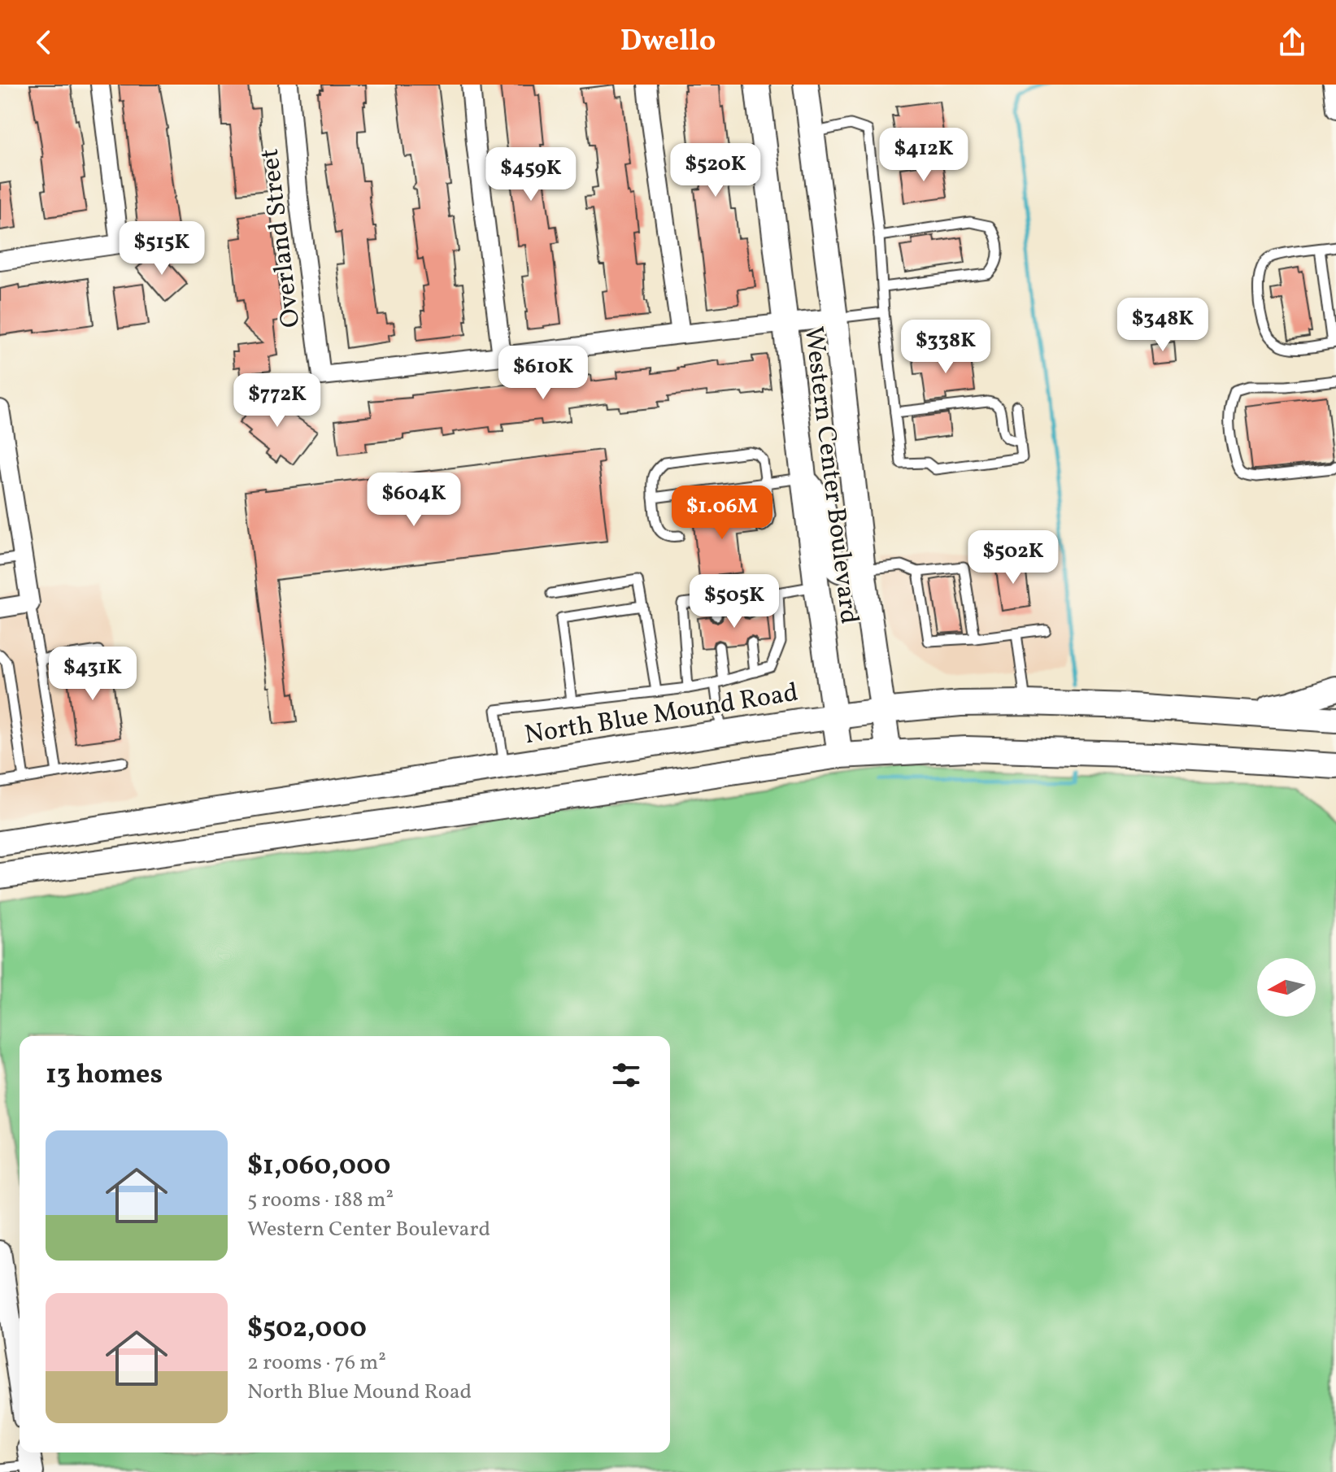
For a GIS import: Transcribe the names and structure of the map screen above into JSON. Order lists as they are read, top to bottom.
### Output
{
  "streets": {
    "main road": ["Western Center Boulevard", "North Blue Mound Road"],
    "street": ["Overland Street"]
  },
  "crossings": [
    ["Overland Street", "Western Center Boulevard"],
    ["Western Center Boulevard", "North Blue Mound Road"]
  ],
  "north": "left",
  "page": {
    "header": "Dwello",
    "price": [
      "$412K",
      "$520K",
      "$459K",
      "$515K",
      "$348K",
      "$338K",
      "$610K",
      "$772K",
      "$604K",
      "$1.06M",
      "$502K",
      "$505K",
      "$431K"
    ],
    "heading": "13 homes",
    "list": [
      {
        "name": "$1,060,000",
        "note": "5 rooms · 188 m² · Western Center Boulevard"
      },
      {
        "name": "$502,000",
        "note": "2 rooms · 76 m² · North Blue Mound Road"
      }
    ]
  }
}
